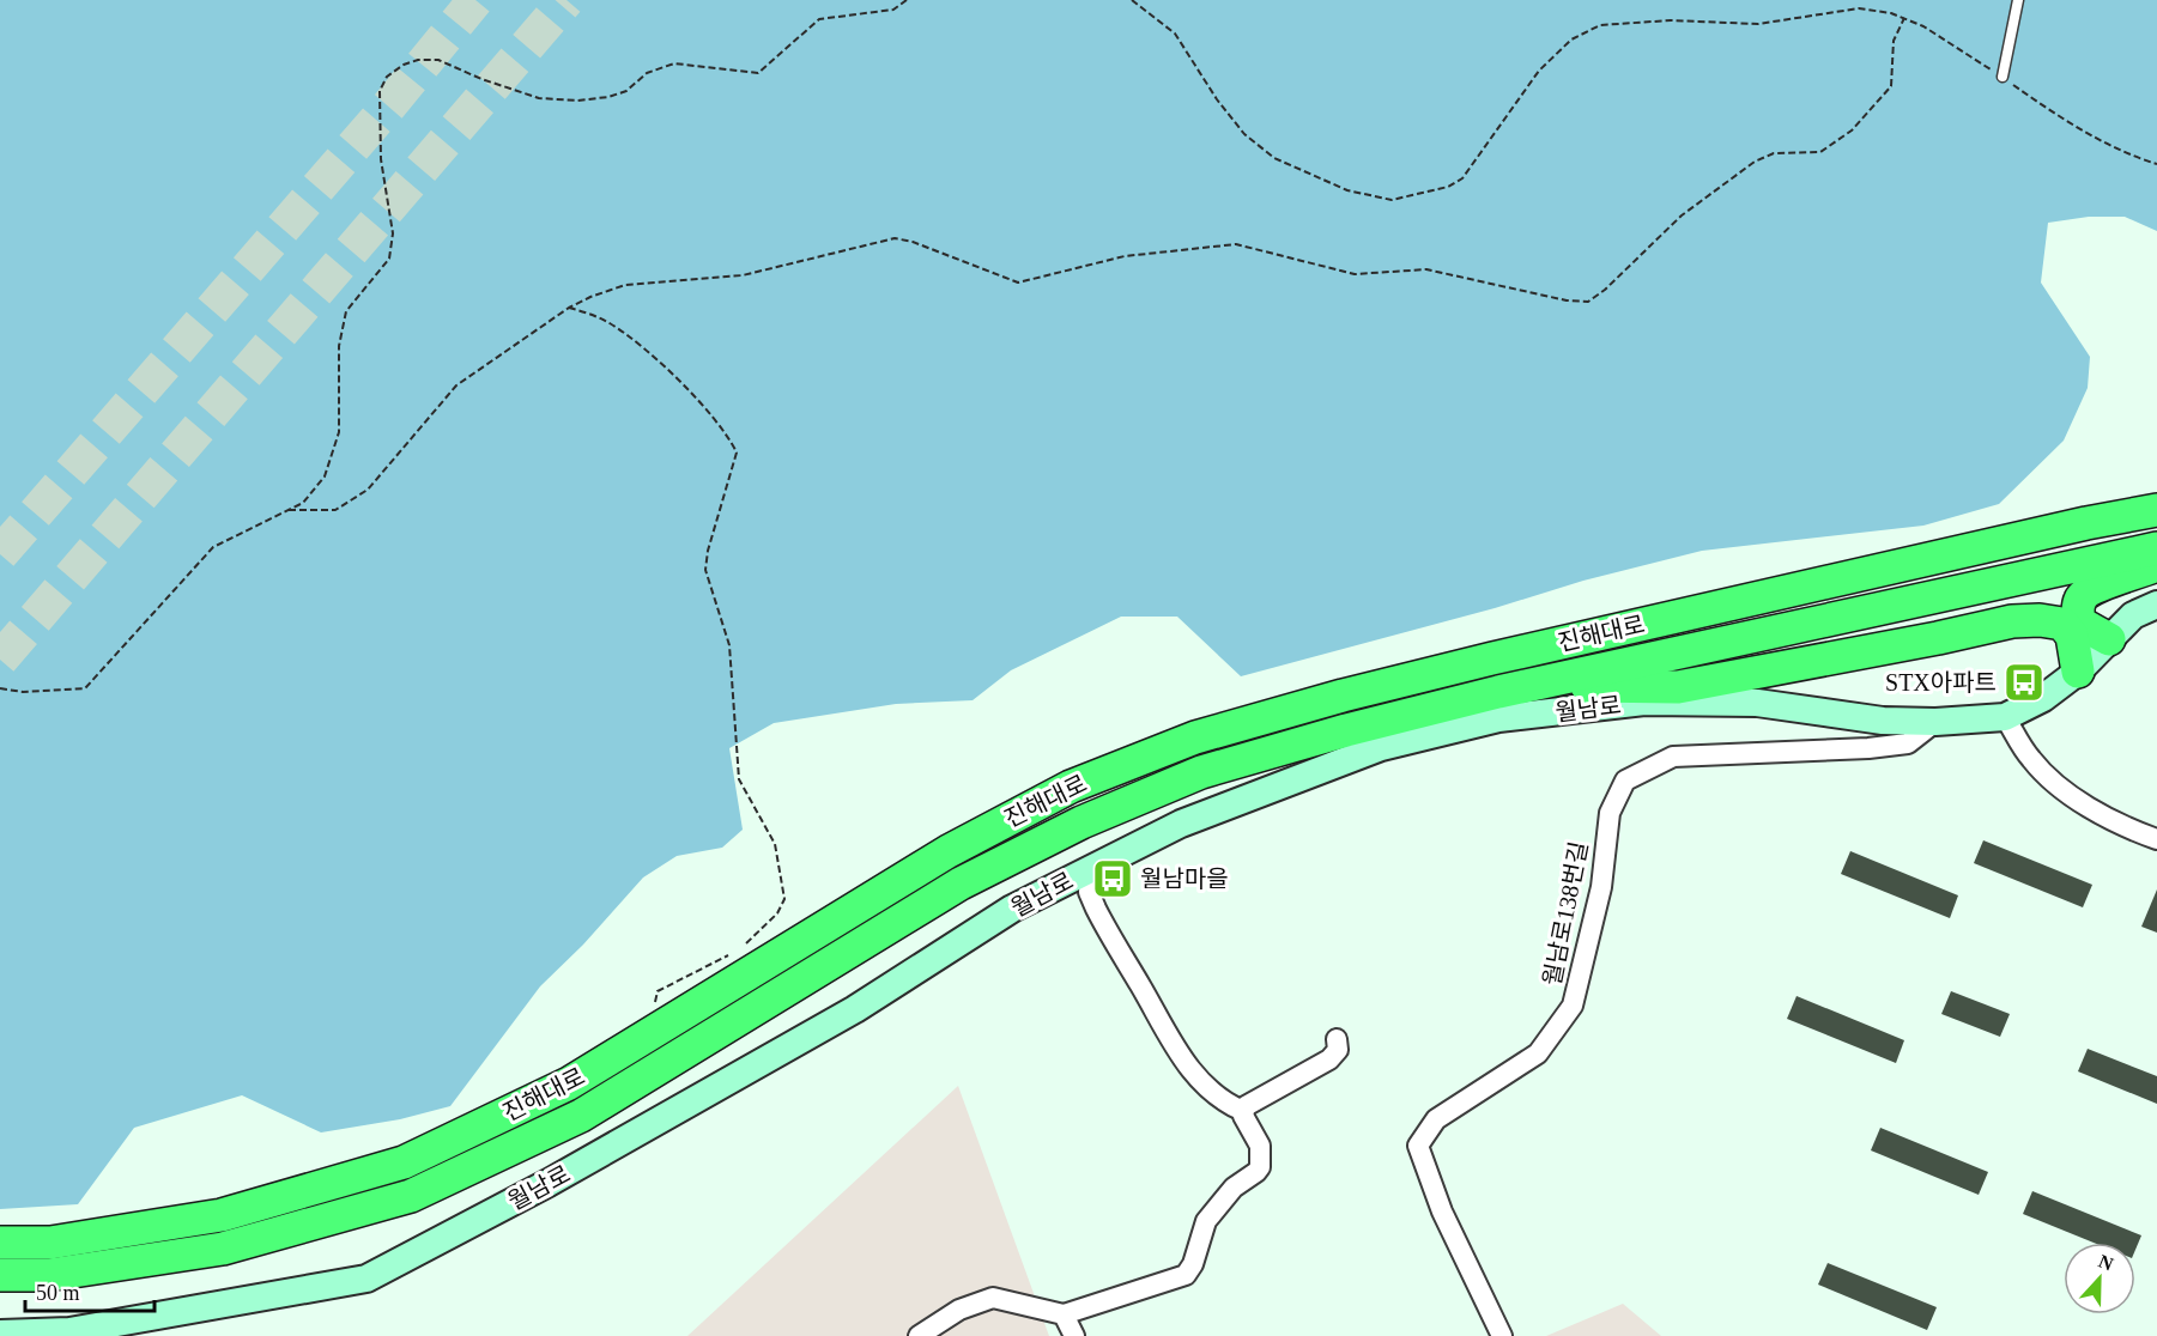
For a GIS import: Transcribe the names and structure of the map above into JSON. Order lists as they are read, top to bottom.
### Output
{
  "streets": {
    "highway": ["진해대로"],
    "main road": ["월남로"],
    "street": ["월남로138번길"]
  },
  "crossings": [
    ["월남로", "월남로138번길"]
  ],
  "places": {
    "bus stop": ["STX아파트", "월남마을"]
  },
  "scale_bar": "50 m",
  "north": "top"
}
